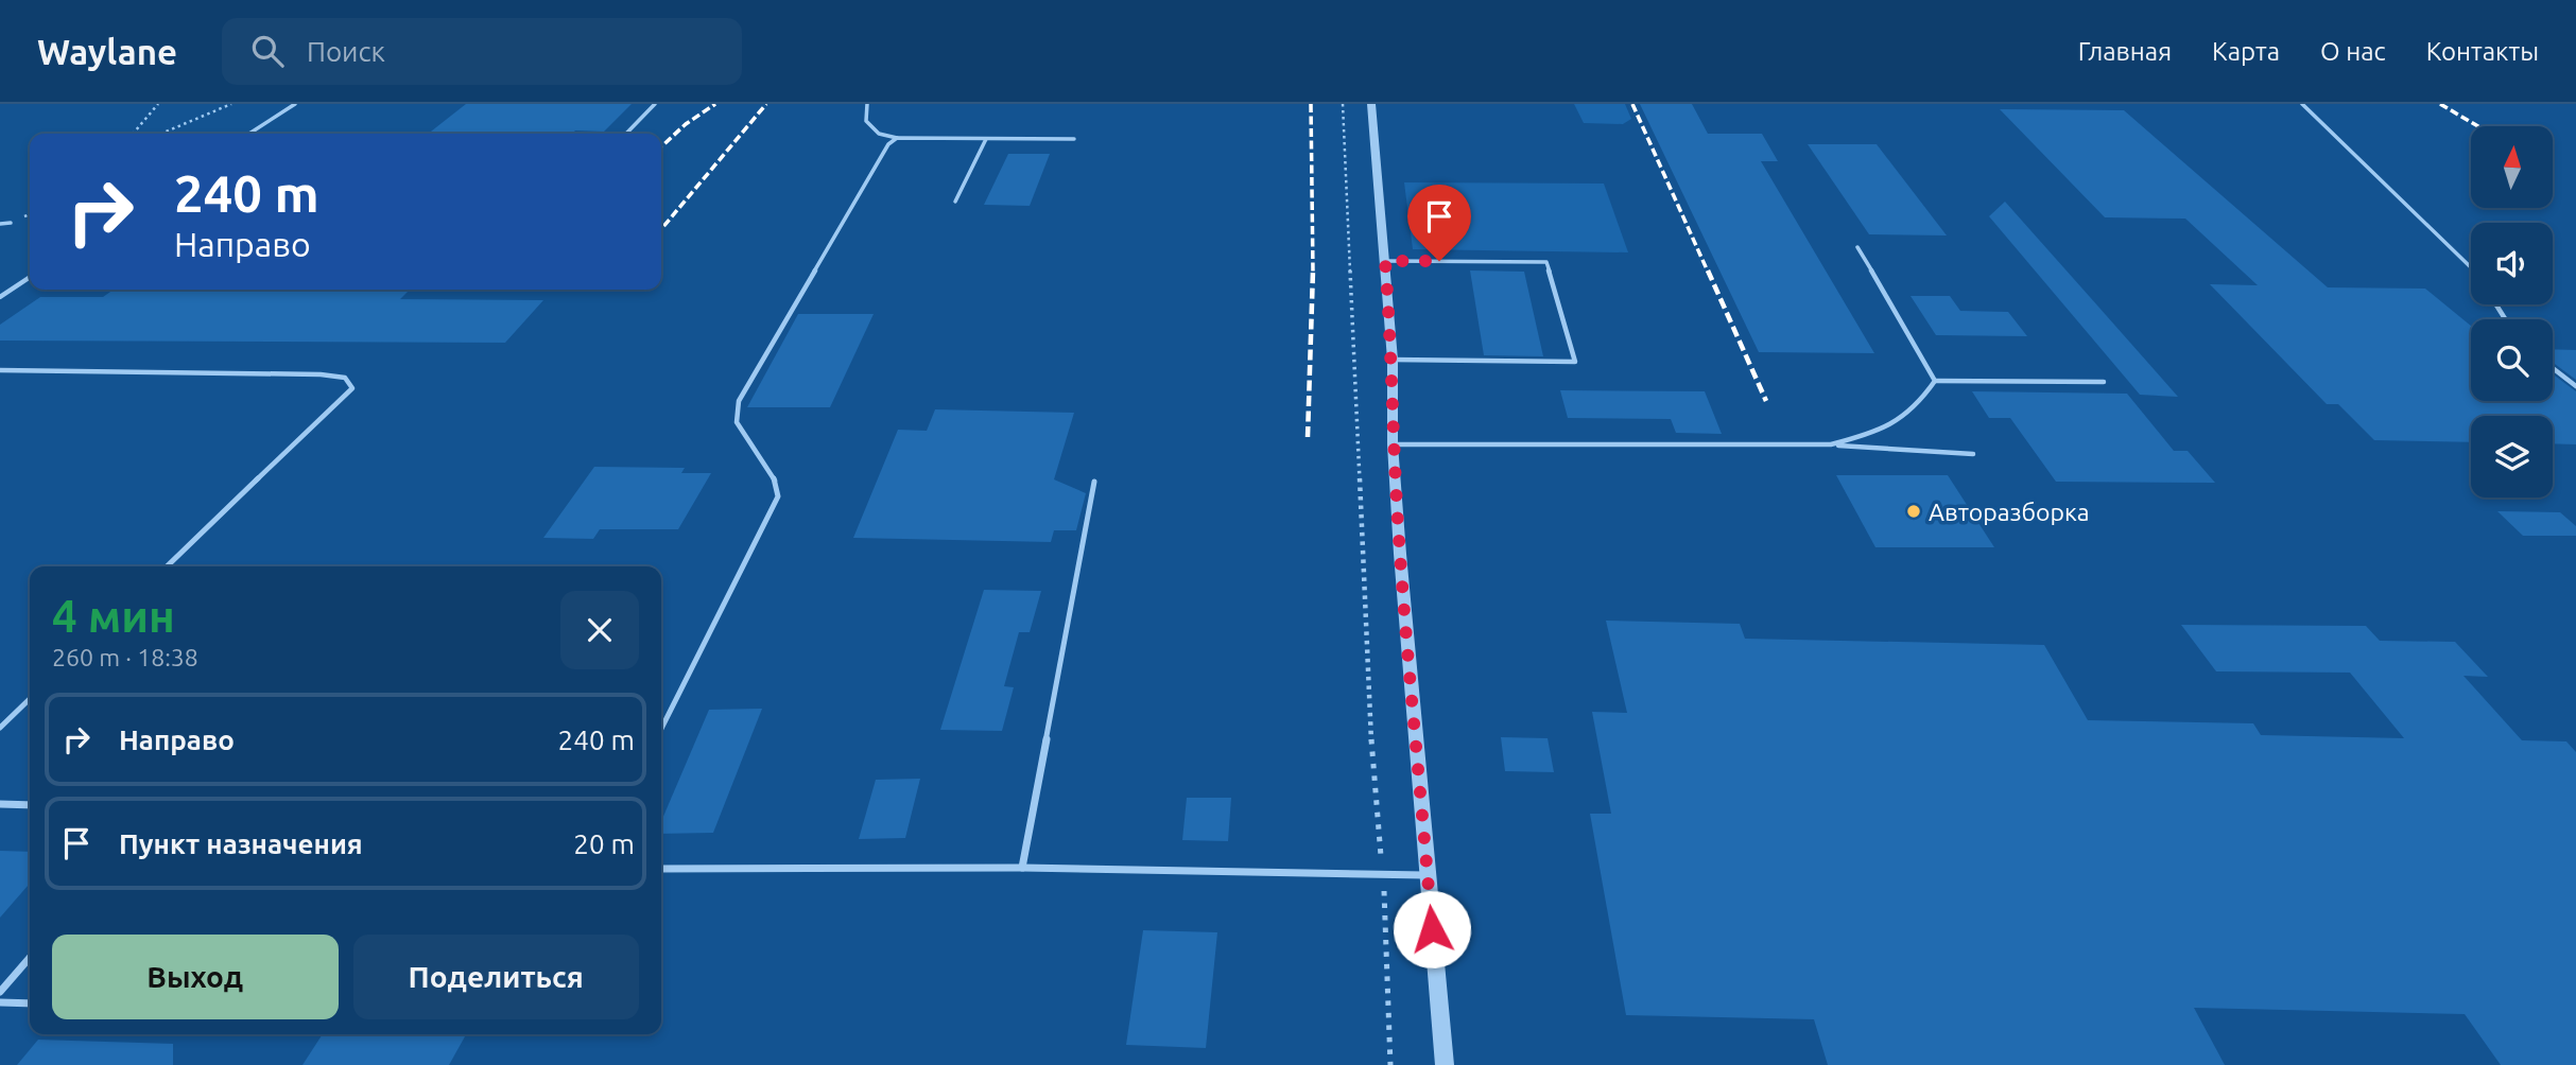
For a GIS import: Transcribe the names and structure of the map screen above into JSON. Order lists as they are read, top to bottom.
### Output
{
  "places": ["Авторазборка"],
  "north": "top",
  "page": {
    "header": "Waylane",
    "search": "Поиск",
    "nav": [
      "Главная",
      "Карта",
      "О нас",
      "Контакты"
    ],
    "turn": ["240 m", "Направо"],
    "heading": ["4 мин", "260 m · 18:38"],
    "list": [
      {
        "name": "Направо",
        "value": "240 m"
      },
      {
        "name": "Пункт назначения",
        "value": "20 m"
      }
    ],
    "buttons": ["Выход", "Поделиться"]
  }
}
